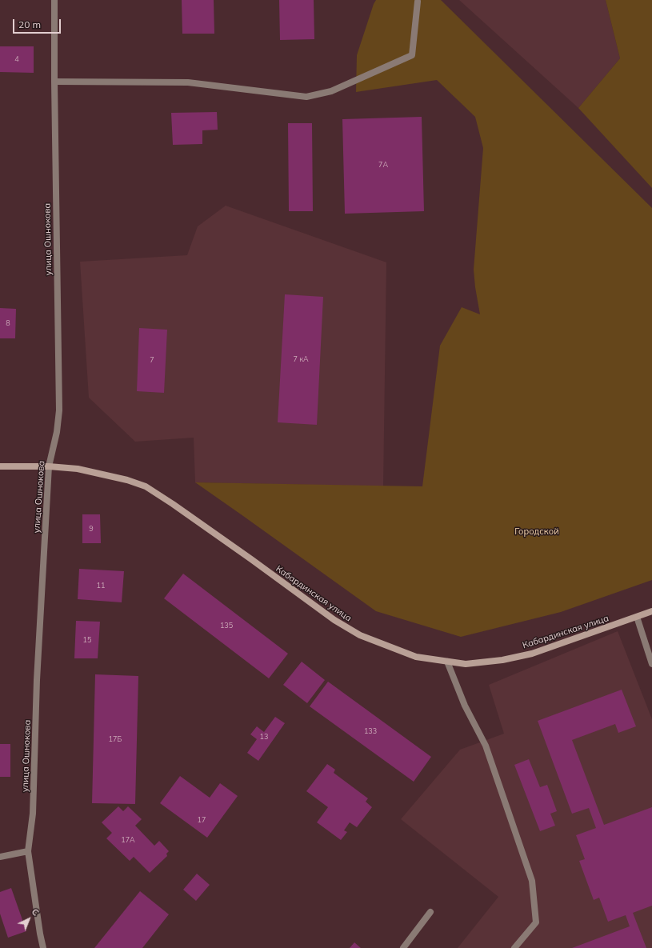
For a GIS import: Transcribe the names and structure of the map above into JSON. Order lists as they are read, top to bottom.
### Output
{
  "streets": {
    "main road": ["Кабардинская улица"],
    "street": ["улица Ошнокова"]
  },
  "crossings": [
    ["улица Ошнокова", "Кабардинская улица"]
  ],
  "parks": ["Городской"],
  "house_numbers": [
    "4",
    "7А",
    "8",
    "7 кА",
    "7",
    "9",
    "11",
    "135",
    "15",
    "133",
    "13",
    "17Б",
    "17",
    "17А"
  ],
  "scale_bar": "20 m",
  "north": "top right"
}
